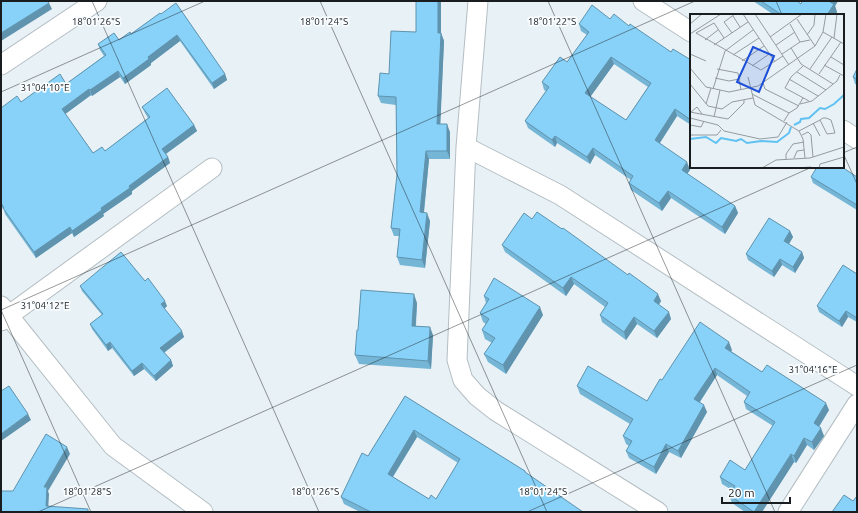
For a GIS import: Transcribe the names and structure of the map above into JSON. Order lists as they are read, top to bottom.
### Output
{
  "scale_bar": "20 m",
  "coordinates": [
    "18°01'26\"S",
    "18°01'24\"S",
    "18°01'22\"S",
    "31°04'10\"E",
    "31°04'12\"E",
    "31°04'16\"E",
    "18°01'28\"S"
  ]
}
